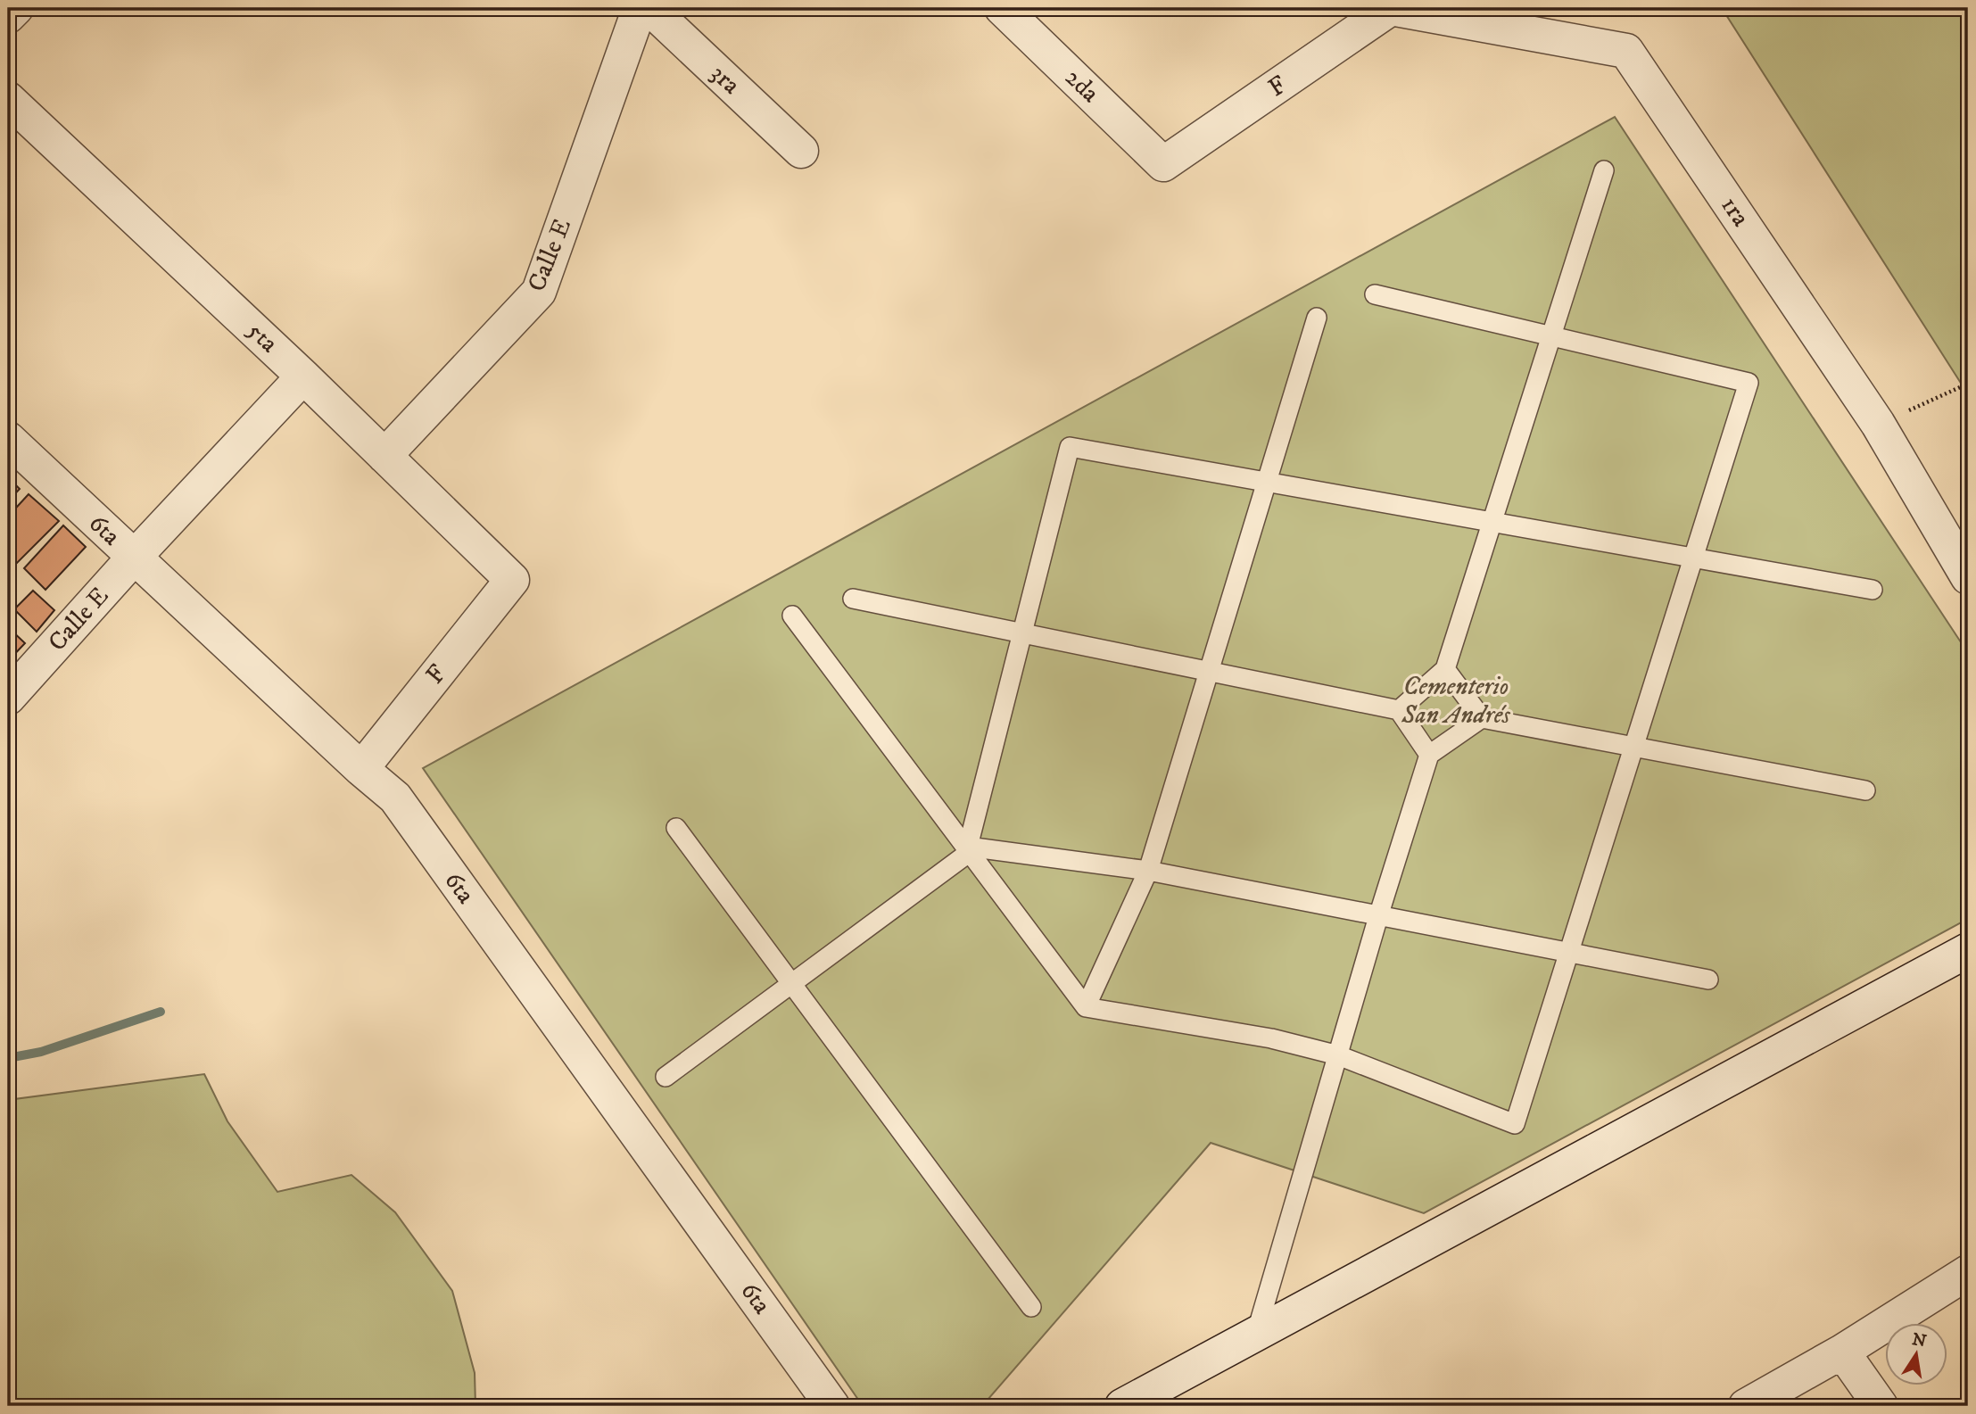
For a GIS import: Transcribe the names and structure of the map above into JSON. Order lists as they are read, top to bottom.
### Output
{
  "streets": {
    "street": [
      "3ra",
      "2da",
      "F",
      "1ra",
      "Calle E",
      "5ta",
      "6ta"
    ]
  },
  "crossings": [
    ["2da", "F"],
    ["F", "1ra"],
    ["F", "5ta"],
    ["F", "6ta"],
    ["Calle E", "5ta"],
    ["Calle E", "6ta"]
  ],
  "parks": ["Cementerio San Andrés"],
  "north": "top"
}
